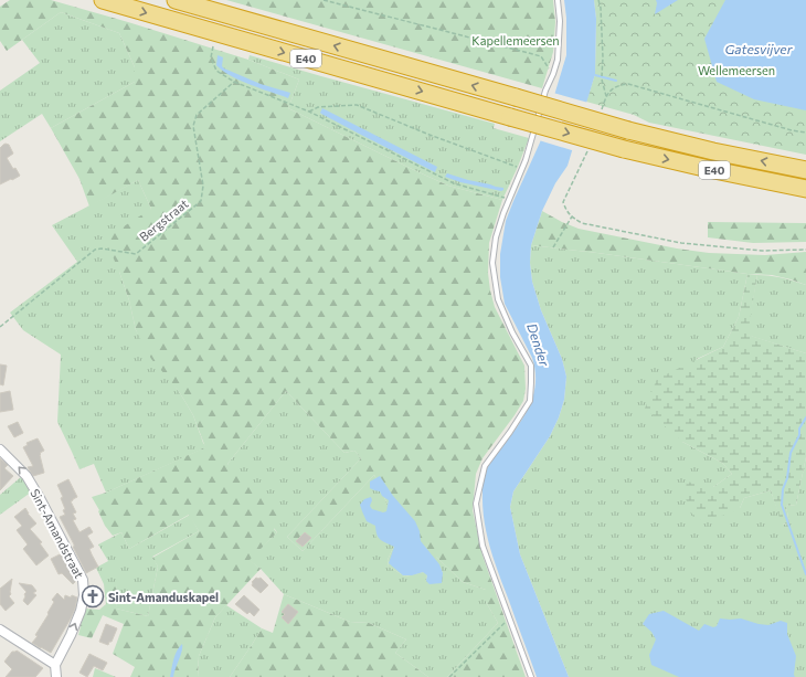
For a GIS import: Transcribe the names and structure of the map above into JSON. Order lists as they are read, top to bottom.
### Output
{
  "streets": {
    "highway": ["E40"],
    "street": ["Sint-Amandstraat"],
    "path": ["Bergstraat"]
  },
  "one_way": ["Sint-Amandstraat"],
  "water": ["Gatesvijver", "Dender"],
  "parks": ["Kapellemeersen", "Wellemeersen"],
  "places": {
    "church": ["Sint-Amanduskapel"]
  }
}
